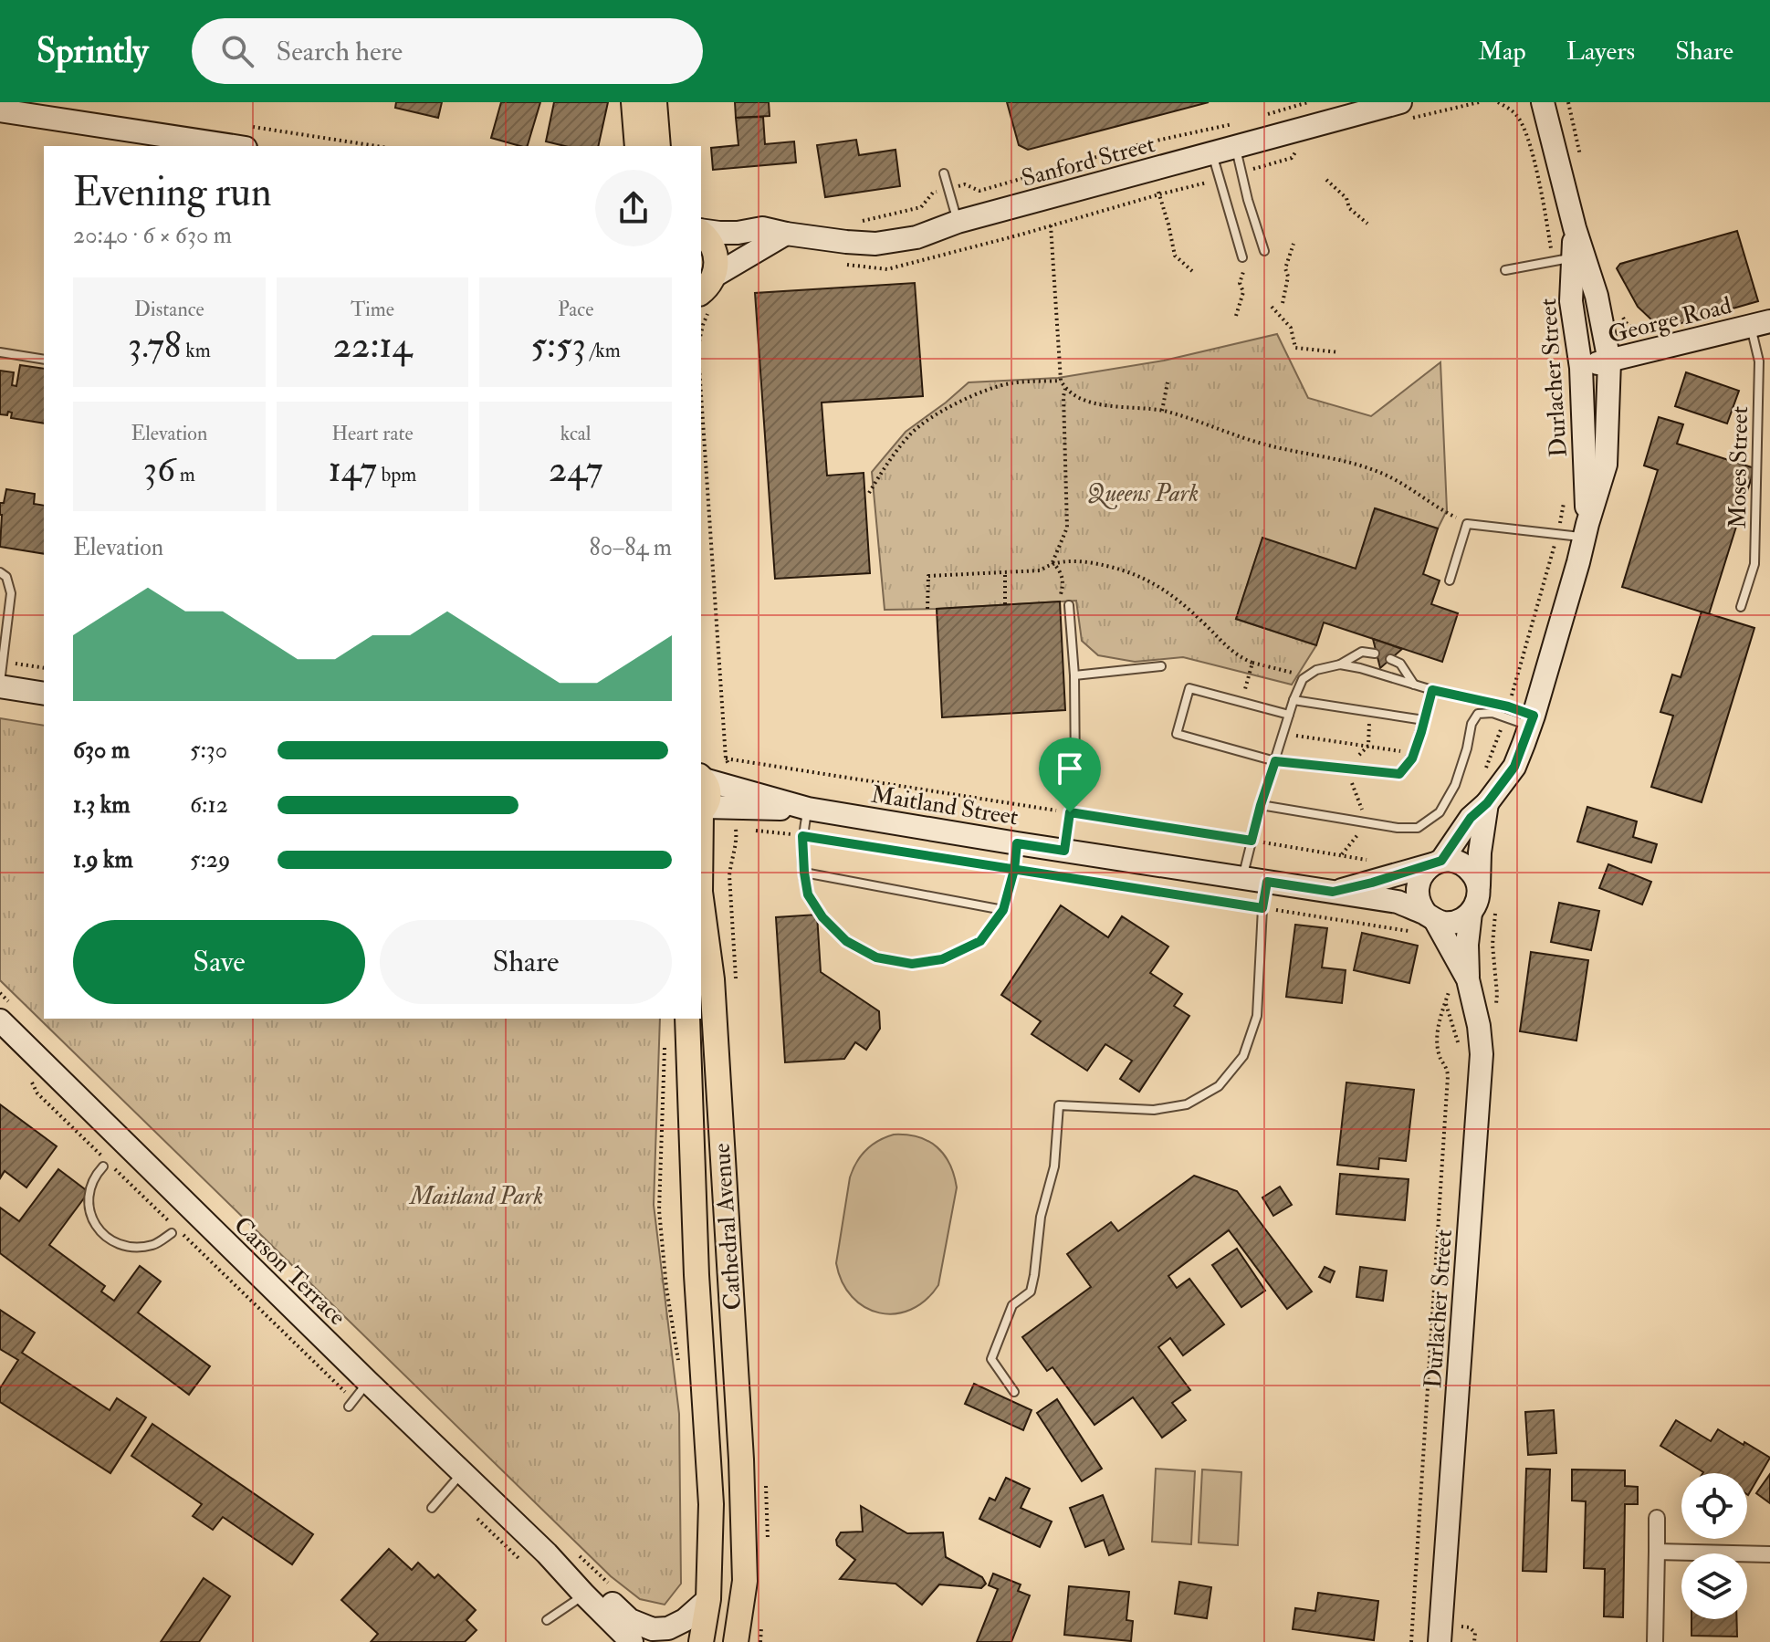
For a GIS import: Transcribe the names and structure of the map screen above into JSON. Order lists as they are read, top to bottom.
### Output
{
  "streets": {
    "main road": [
      "Sanford Street",
      "George Road",
      "Durlacher Street",
      "Maitland Street",
      "Cathedral Avenue",
      "Carson Terrace"
    ],
    "lane": ["Moses Street"]
  },
  "crossings": [
    ["George Road", "Durlacher Street"],
    ["George Road", "Moses Street"],
    ["Durlacher Street", "Maitland Street"],
    ["Maitland Street", "Cathedral Avenue"],
    ["Cathedral Avenue", "Carson Terrace"]
  ],
  "parks": ["Queens Park", "Maitland Park"],
  "page": {
    "header": "Sprintly",
    "search": "Search here",
    "nav": ["Map", "Layers", "Share"],
    "heading": ["Evening run", "20:40 · 6 × 630 m"],
    "stats": [
      ["Distance", "3.78 km"],
      ["Time", "22:14"],
      ["Pace", "5:53 /km"],
      ["Elevation", "36 m"],
      ["Heart rate", "147 bpm"],
      ["kcal", "247"]
    ],
    "chart": ["Elevation", "80–84 m"],
    "list": [
      {
        "name": "630 m",
        "note": "5:30"
      },
      {
        "name": "1.3 km",
        "note": "6:12"
      },
      {
        "name": "1.9 km",
        "note": "5:29"
      }
    ],
    "buttons": ["Save", "Share"]
  }
}
